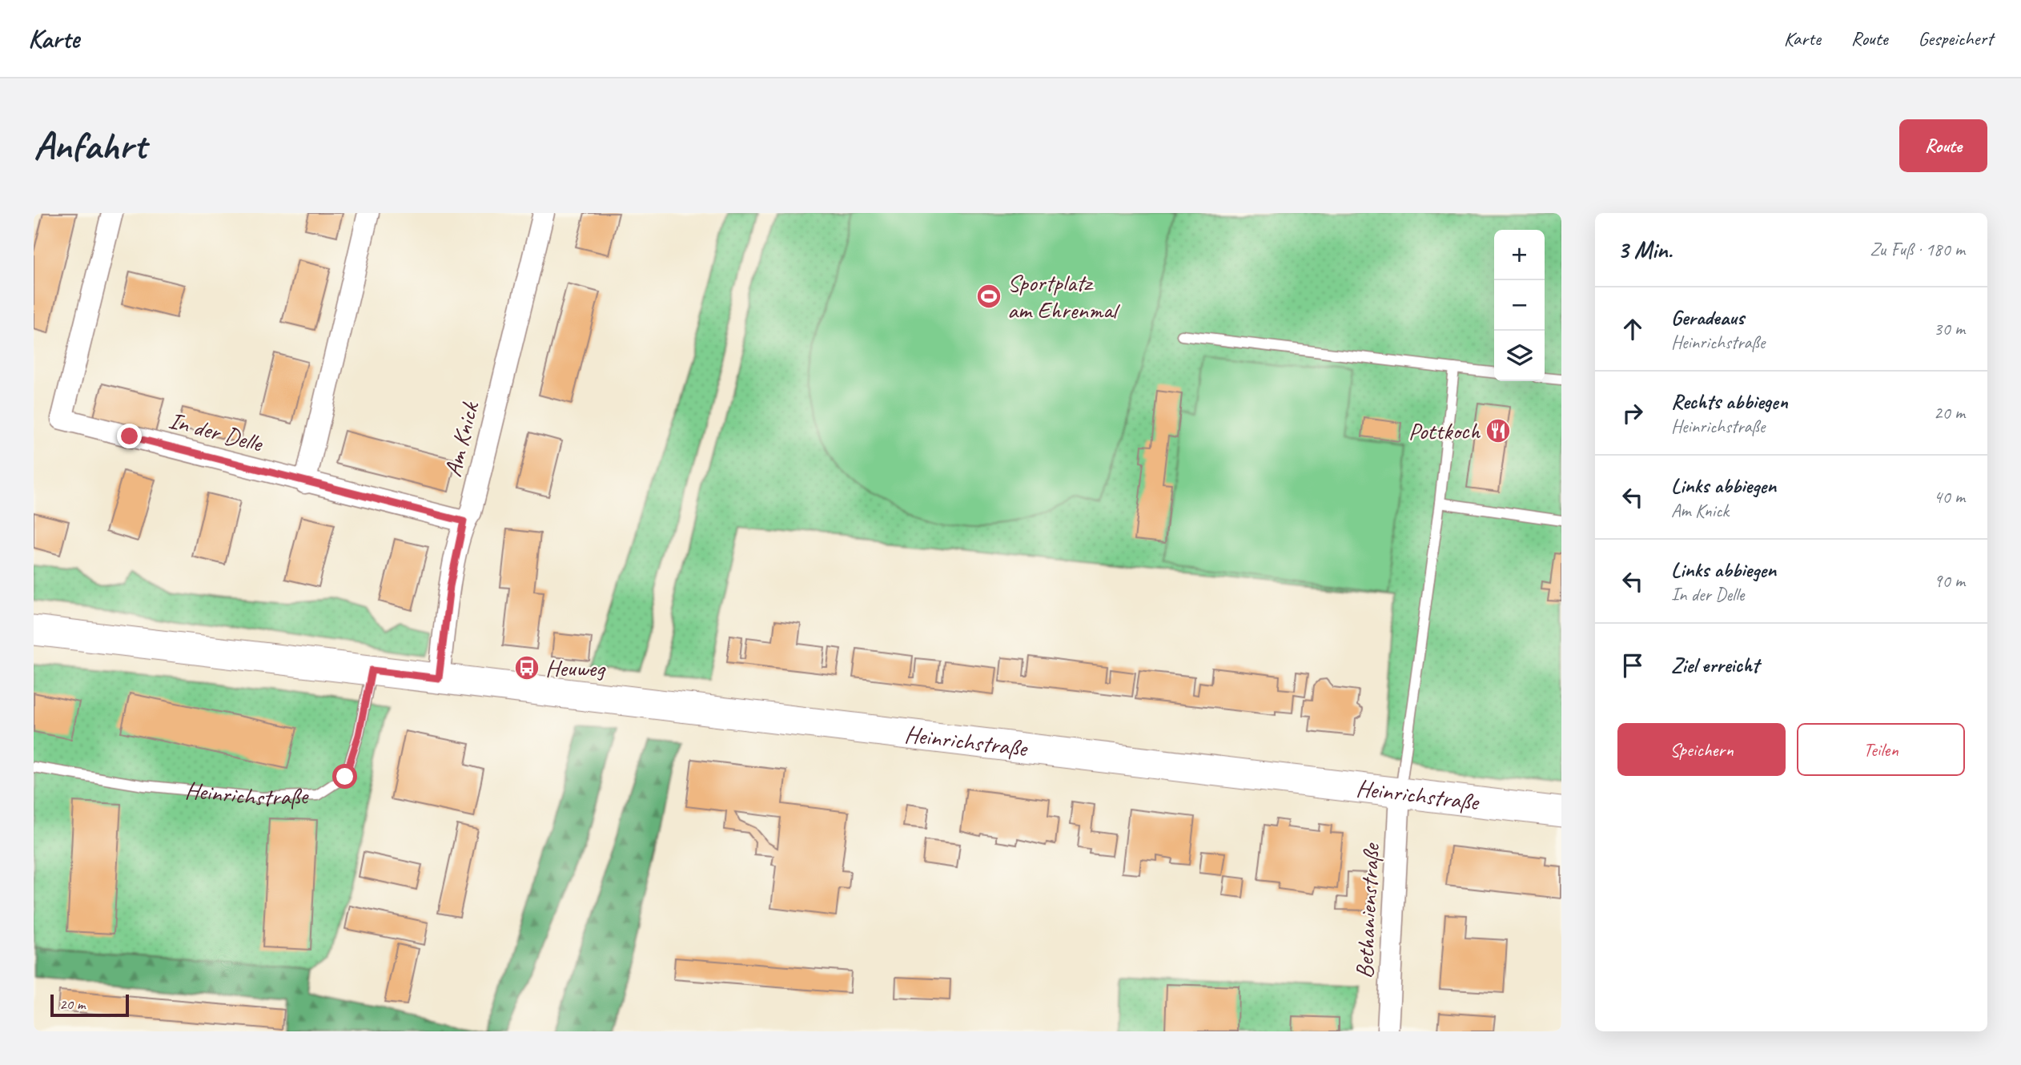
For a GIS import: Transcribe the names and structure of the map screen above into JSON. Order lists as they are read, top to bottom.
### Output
{
  "streets": {
    "street": [
      "In der Delle",
      "Am Knick",
      "Heinrichstraße",
      "Bethanienstraße"
    ]
  },
  "crossings": [
    ["In der Delle", "Am Knick"],
    ["Am Knick", "Heinrichstraße"],
    ["Heinrichstraße", "Bethanienstraße"]
  ],
  "places": {
    "sports": ["Sportplatz am Ehrenmal"],
    "restaurant": ["Pottkoch"],
    "bus stop": ["Heuweg"]
  },
  "scale_bar": "20 m",
  "page": {
    "header": "Karte",
    "nav": ["Karte", "Route", "Gespeichert"],
    "buttons": [
      "Route",
      ["Speichern", "Teilen"]
    ],
    "title": "Anfahrt",
    "heading": ["3 Min.", "Zu Fuß · 180 m"],
    "map_buttons": ["+", "−"],
    "list": [
      ["Geradeaus", "Heinrichstraße", "30 m"],
      ["Rechts abbiegen", "Heinrichstraße", "20 m"],
      ["Links abbiegen", "Am Knick", "40 m"],
      ["Links abbiegen", "In der Delle", "90 m"],
      "Ziel erreicht"
    ],
    "scale": "20 m"
  }
}
